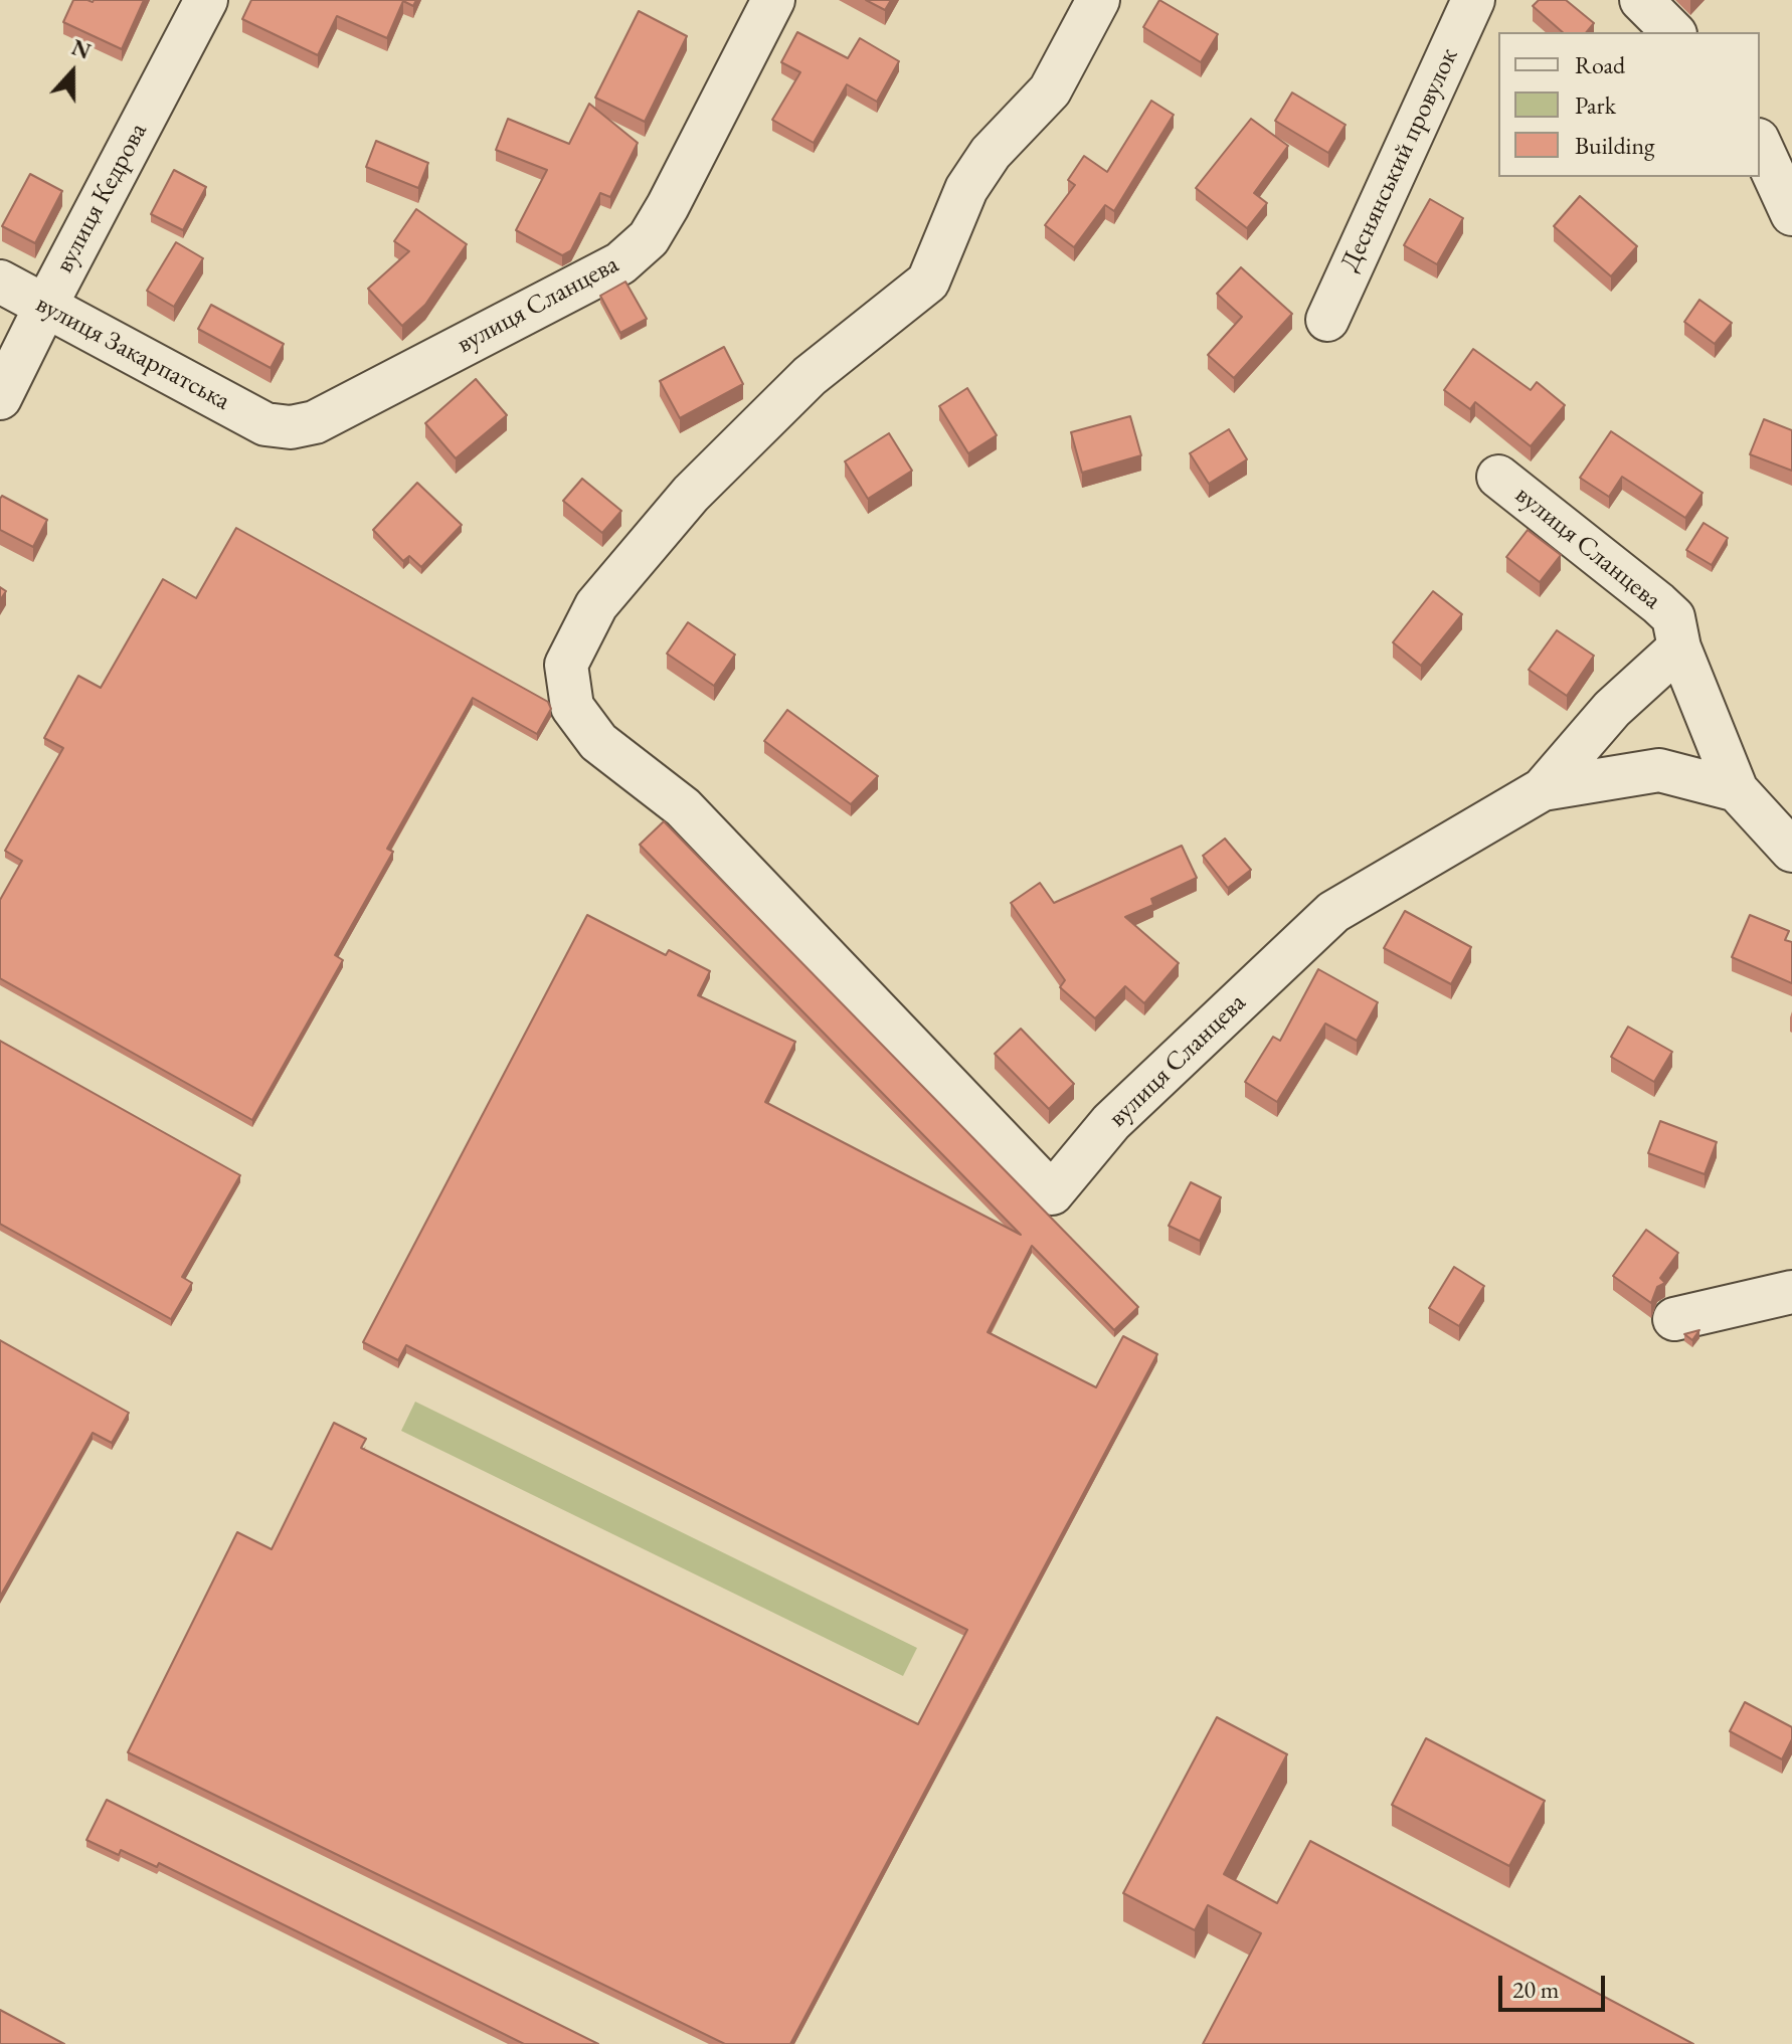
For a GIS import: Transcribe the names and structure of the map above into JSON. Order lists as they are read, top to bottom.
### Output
{
  "streets": {
    "street": [
      "Деснянський провулок",
      "вулиця Кедрова",
      "вулиця Сланцева",
      "вулиця Закарпатська"
    ]
  },
  "crossings": [
    ["вулиця Кедрова", "вулиця Закарпатська"],
    ["вулиця Сланцева", "вулиця Закарпатська"]
  ],
  "legend": ["Road", "Park", "Building"],
  "scale_bar": "20 m",
  "north": "top"
}
